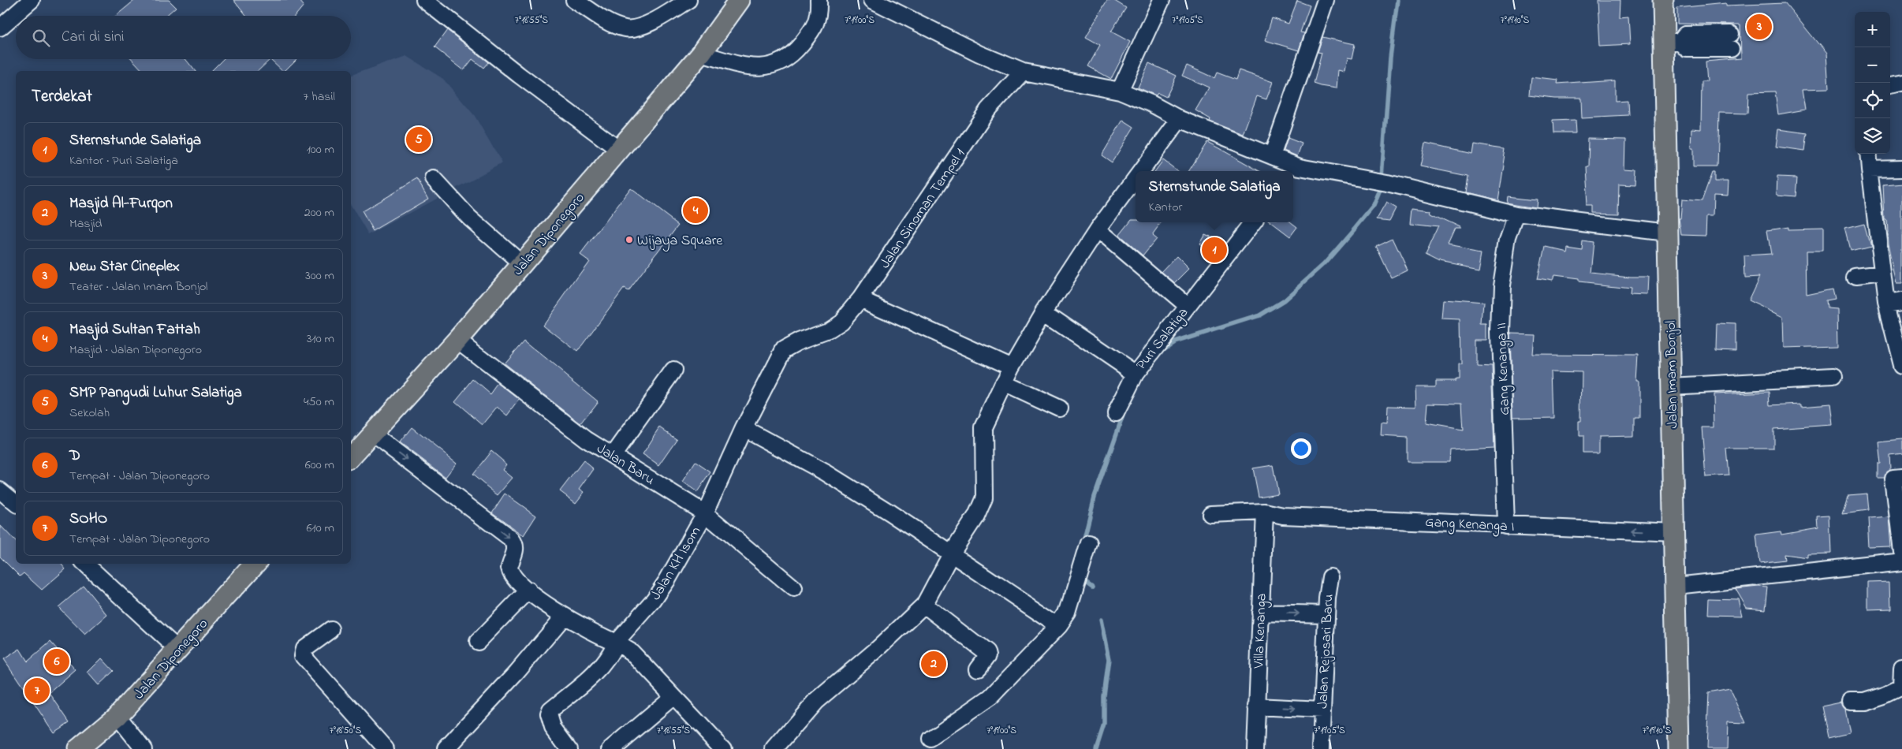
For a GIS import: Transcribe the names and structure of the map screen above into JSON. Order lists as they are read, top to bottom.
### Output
{
  "streets": {
    "main road": ["Jalan Diponegoro", "Jalan Imam Bonjol"],
    "street": [
      "Jalan Sinoman Tempel 1",
      "Puri Salatiga",
      "Gang Kenanga II",
      "Jalan Baru",
      "Gang Kenanga I",
      "Jalan KH Isom",
      "Villa Kenanga",
      "Jalan Rejosari Baru"
    ]
  },
  "crossings": [
    ["Jalan Sinoman Tempel 1", "Jalan KH Isom"],
    ["Jalan Diponegoro", "Jalan Baru"],
    ["Gang Kenanga II", "Gang Kenanga I"],
    ["Jalan Imam Bonjol", "Gang Kenanga I"],
    ["Jalan Baru", "Jalan KH Isom"],
    ["Gang Kenanga I", "Villa Kenanga"]
  ],
  "one_way": ["Gang Kenanga I"],
  "places": ["Wijaya Square"],
  "page": {
    "map_buttons": ["+", "−"],
    "pins": [
      "3",
      "5",
      "4",
      "1",
      "6",
      "2",
      "7"
    ],
    "search": "Cari di sini",
    "heading": ["Terdekat", "7 hasil"],
    "list": [
      {
        "mark": "1",
        "name": "Sternstunde Salatiga",
        "note": "Kantor · Puri Salatiga",
        "value": "100 m"
      },
      {
        "mark": "2",
        "name": "Masjid Al-Furqon",
        "note": "Masjid",
        "value": "200 m"
      },
      {
        "mark": "3",
        "name": "New Star Cineplex",
        "note": "Teater · Jalan Imam Bonjol",
        "value": "300 m"
      },
      {
        "mark": "4",
        "name": "Masjid Sultan Fattah",
        "note": "Masjid · Jalan Diponegoro",
        "value": "310 m"
      },
      {
        "mark": "5",
        "name": "SMP Pangudi Luhur Salatiga",
        "note": "Sekolah",
        "value": "450 m"
      },
      {
        "mark": "6",
        "name": "D",
        "note": "Tempat · Jalan Diponegoro",
        "value": "600 m"
      },
      {
        "mark": "7",
        "name": "SOHO",
        "note": "Tempat · Jalan Diponegoro",
        "value": "610 m"
      }
    ],
    "popup": ["Sternstunde Salatiga", "Kantor"]
  },
  "coordinates": [
    "7°18'55\"S",
    "7°19'00\"S",
    "7°19'05\"S",
    "7°19'10\"S",
    "7°18'50\"S"
  ]
}
